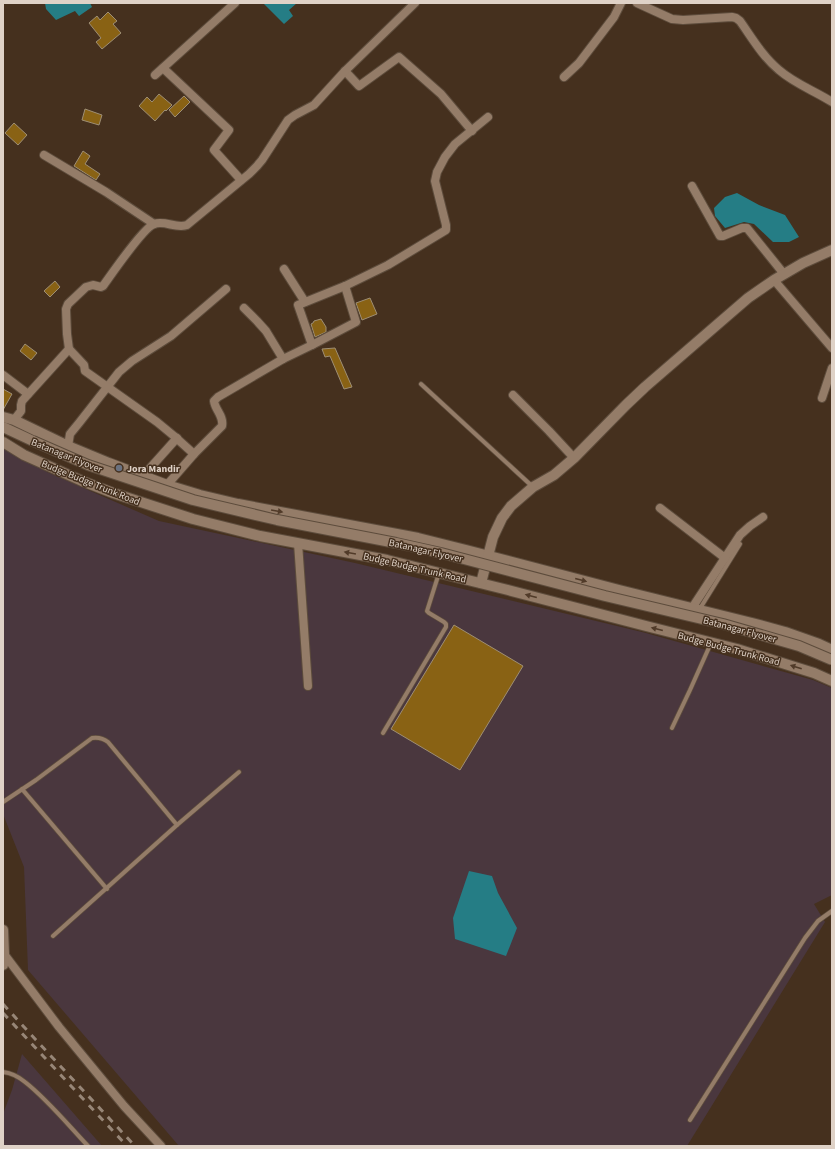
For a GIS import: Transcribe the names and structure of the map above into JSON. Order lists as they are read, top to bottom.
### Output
{
  "streets": {
    "street": ["Batanagar Flyover", "Budge Budge Trunk Road"]
  },
  "places": ["Jora Mandir"]
}
